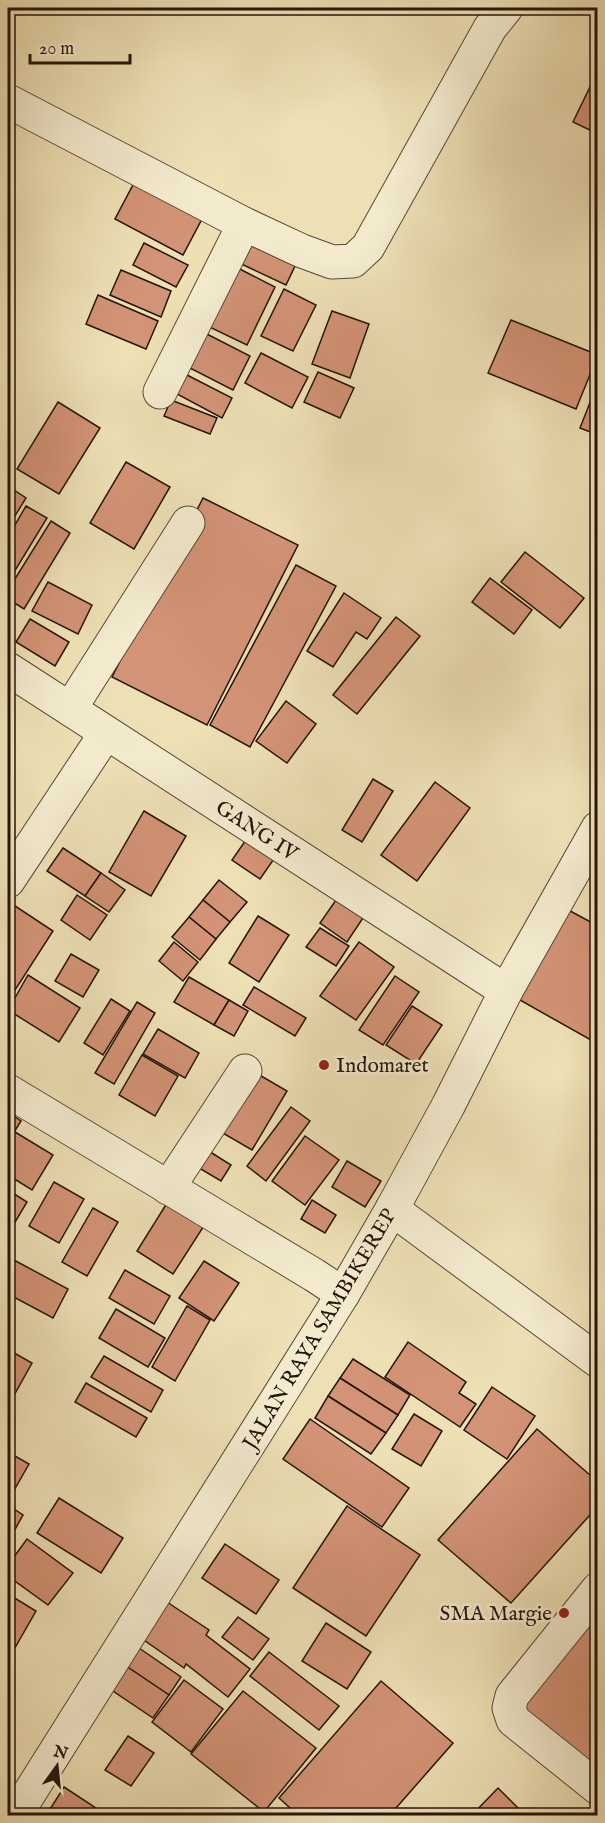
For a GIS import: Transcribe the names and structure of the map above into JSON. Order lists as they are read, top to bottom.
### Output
{
  "streets": {
    "street": ["GANG IV", "JALAN RAYA SAMBIKEREP"]
  },
  "crossings": [
    ["GANG IV", "JALAN RAYA SAMBIKEREP"]
  ],
  "places": ["Indomaret", "SMA Margie"],
  "scale_bar": "20 m",
  "north": "top"
}
